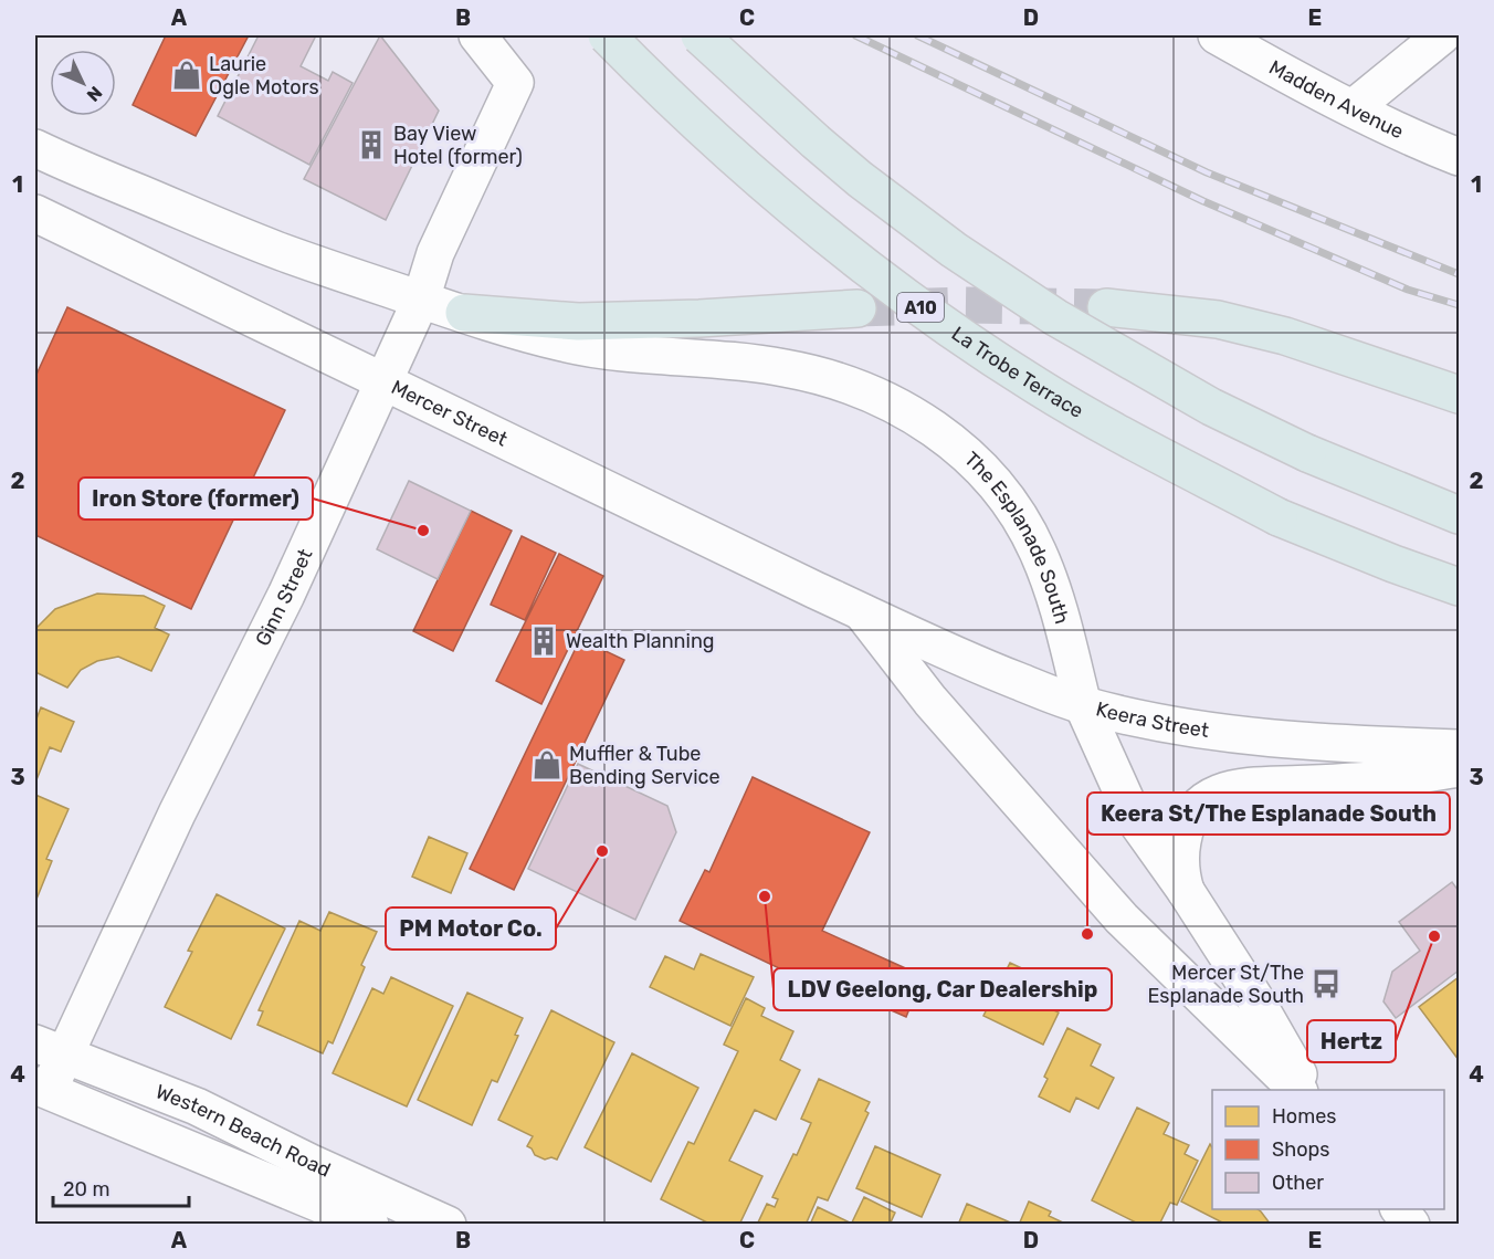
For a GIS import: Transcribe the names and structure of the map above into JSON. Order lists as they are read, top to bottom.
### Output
{
  "streets": {
    "highway": ["A10", "La Trobe Terrace"],
    "street": [
      "Madden Avenue",
      "Mercer Street",
      "The Esplanade South",
      "Ginn Street",
      "Keera Street",
      "Western Beach Road"
    ]
  },
  "crossings": [
    ["Mercer Street", "Ginn Street"],
    ["Mercer Street", "Keera Street"],
    ["The Esplanade South", "Keera Street"],
    ["Ginn Street", "Western Beach Road"]
  ],
  "places": {
    "shop": ["Laurie Ogle Motors", "Muffler & Tube Bending Service"],
    "building": ["Bay View Hotel (former)", "Wealth Planning"],
    "other": [
      "Iron Store (former)",
      "PM Motor Co.",
      "LDV Geelong, Car Dealership",
      "Keera St/The Esplanade South",
      "Hertz"
    ],
    "bus stop": ["Mercer St/The Esplanade South"]
  },
  "legend": ["Homes", "Shops", "Other"],
  "scale_bar": "20 m",
  "north": "bottom right",
  "grid": {
    "columns": [
      "A",
      "B",
      "C",
      "D",
      "E"
    ],
    "rows": [
      "1",
      "2",
      "3",
      "4"
    ]
  }
}
